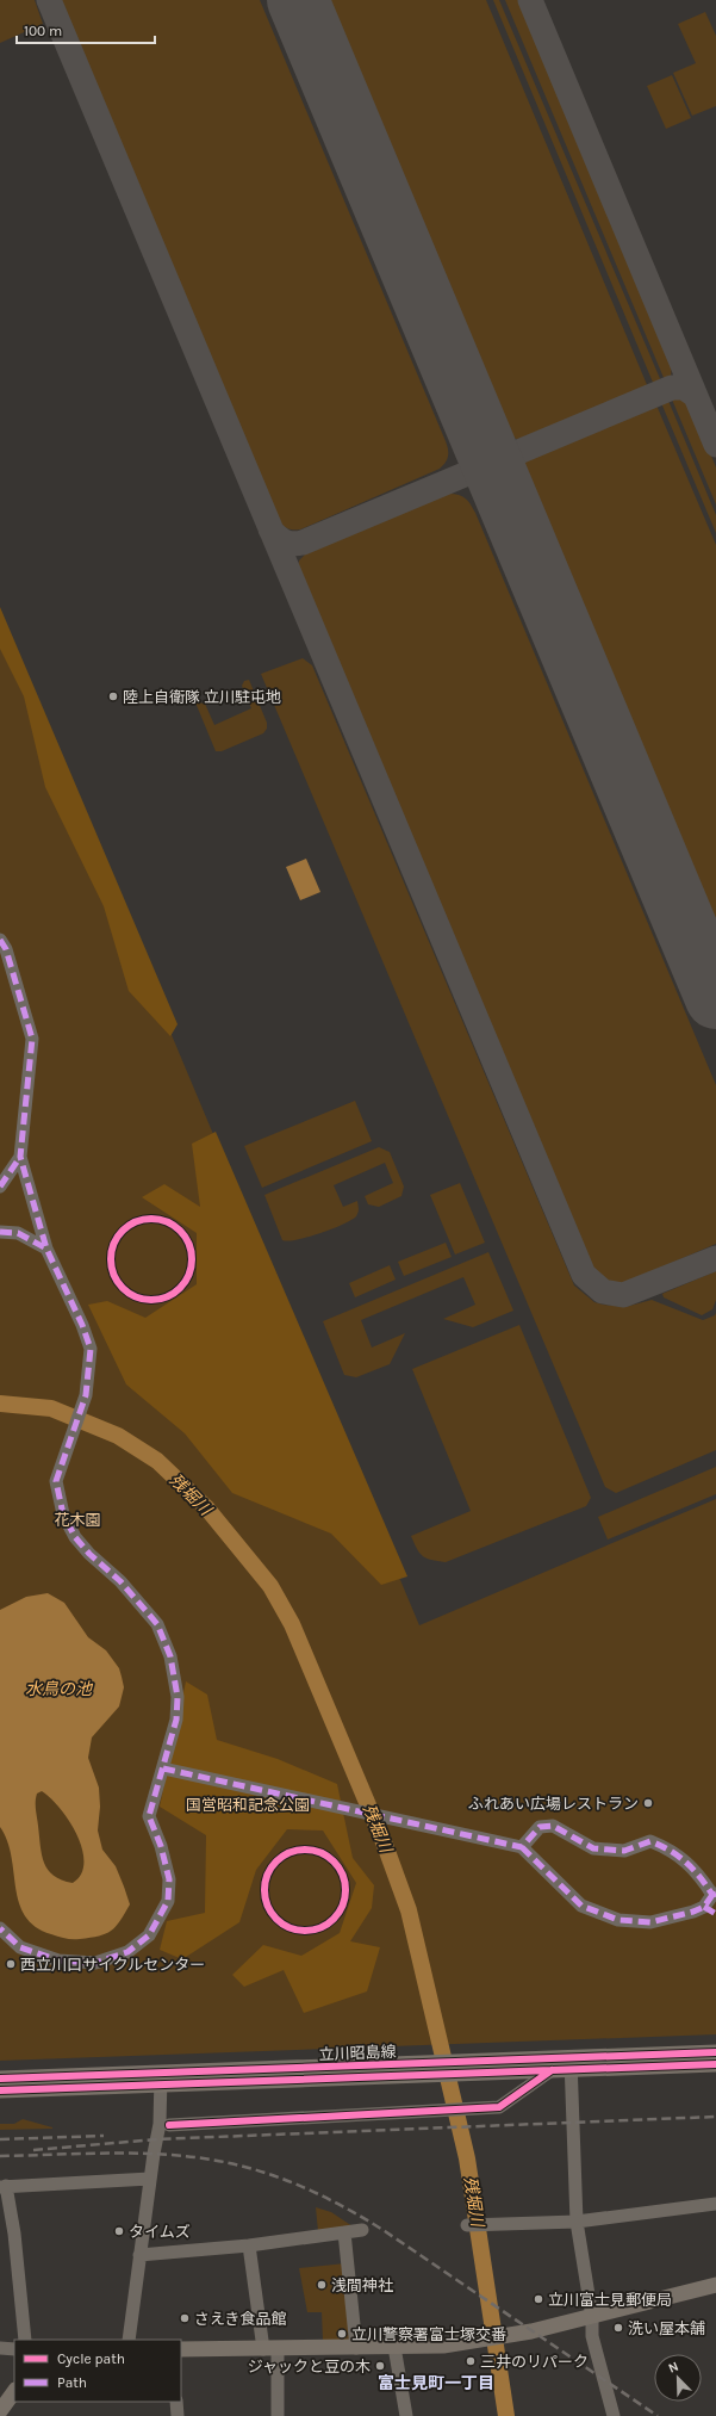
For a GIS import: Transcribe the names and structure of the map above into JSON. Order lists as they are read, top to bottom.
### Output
{
  "streets": {
    "main road": ["立川昭島線"]
  },
  "districts": ["富士見町一丁目"],
  "water": ["残堀川", "水鳥の池"],
  "parks": ["花木園", "国営昭和記念公園"],
  "places": [
    "陸上自衛隊 立川駐屯地",
    "ふれあい広場レストラン",
    "西立川口サイクルセンター",
    "タイムズ",
    "浅間神社",
    "立川富士見郵便局",
    "さえき食品館",
    "洗い屋本舗",
    "立川警察署富士塚交番",
    "三井のリパーク",
    "ジャックと豆の木"
  ],
  "legend": ["Cycle path", "Path"],
  "scale_bar": "100 m",
  "north": "top left"
}
